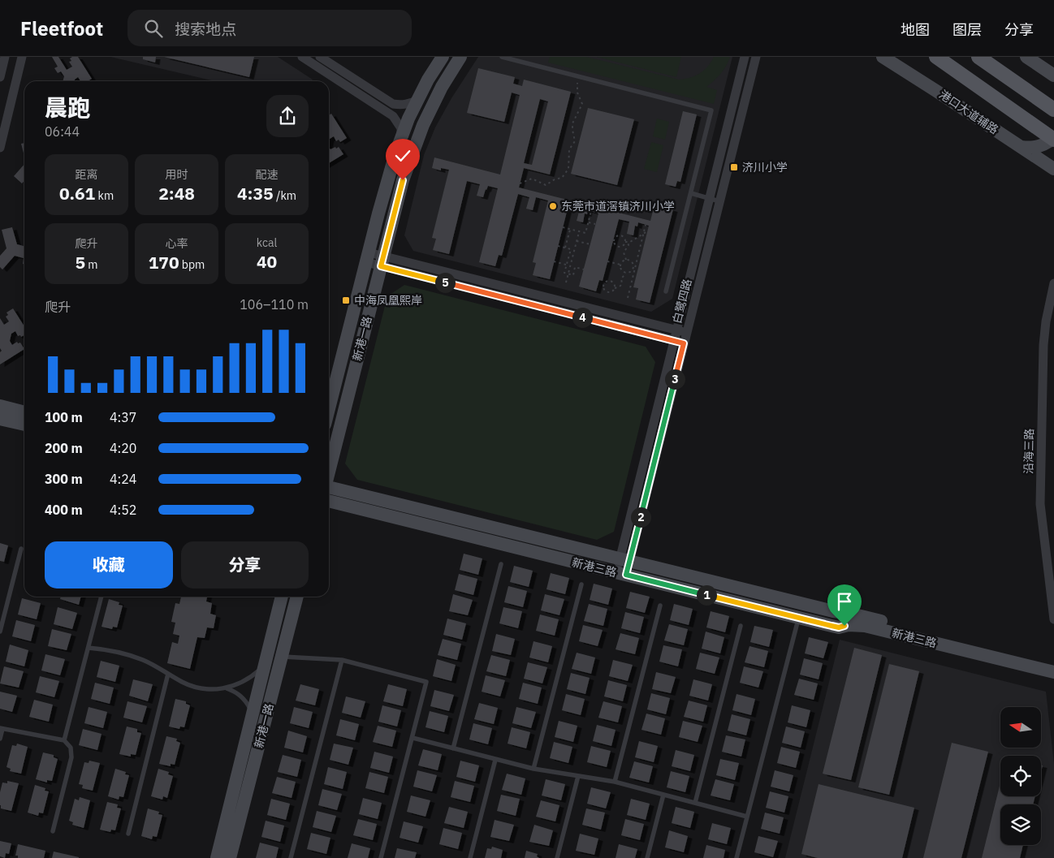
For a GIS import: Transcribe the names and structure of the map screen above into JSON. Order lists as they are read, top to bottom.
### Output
{
  "streets": {
    "street": [
      "港口大道辅路",
      "白鹭四路",
      "新港一路",
      "沿海三路",
      "新港三路"
    ]
  },
  "crossings": [
    ["白鹭四路", "新港三路"]
  ],
  "places": {
    "transit": ["济川小学", "中海凤凰熙岸"],
    "other": ["东莞市道滘镇济川小学"]
  },
  "north": "left",
  "page": {
    "header": "Fleetfoot",
    "search": "搜索地点",
    "nav": ["地图", "图层", "分享"],
    "heading": ["晨跑", "06:44"],
    "stats": [
      ["距离", "0.61 km"],
      ["用时", "2:48"],
      ["配速", "4:35 /km"],
      ["爬升", "5 m"],
      ["心率", "170 bpm"],
      ["kcal", "40"]
    ],
    "pins": [
      "5",
      "4",
      "3",
      "2",
      "1"
    ],
    "chart": ["爬升", "106–110 m"],
    "list": [
      {
        "name": "100 m",
        "note": "4:37"
      },
      {
        "name": "200 m",
        "note": "4:20"
      },
      {
        "name": "300 m",
        "note": "4:24"
      },
      {
        "name": "400 m",
        "note": "4:52"
      }
    ],
    "buttons": ["收藏", "分享"]
  }
}
